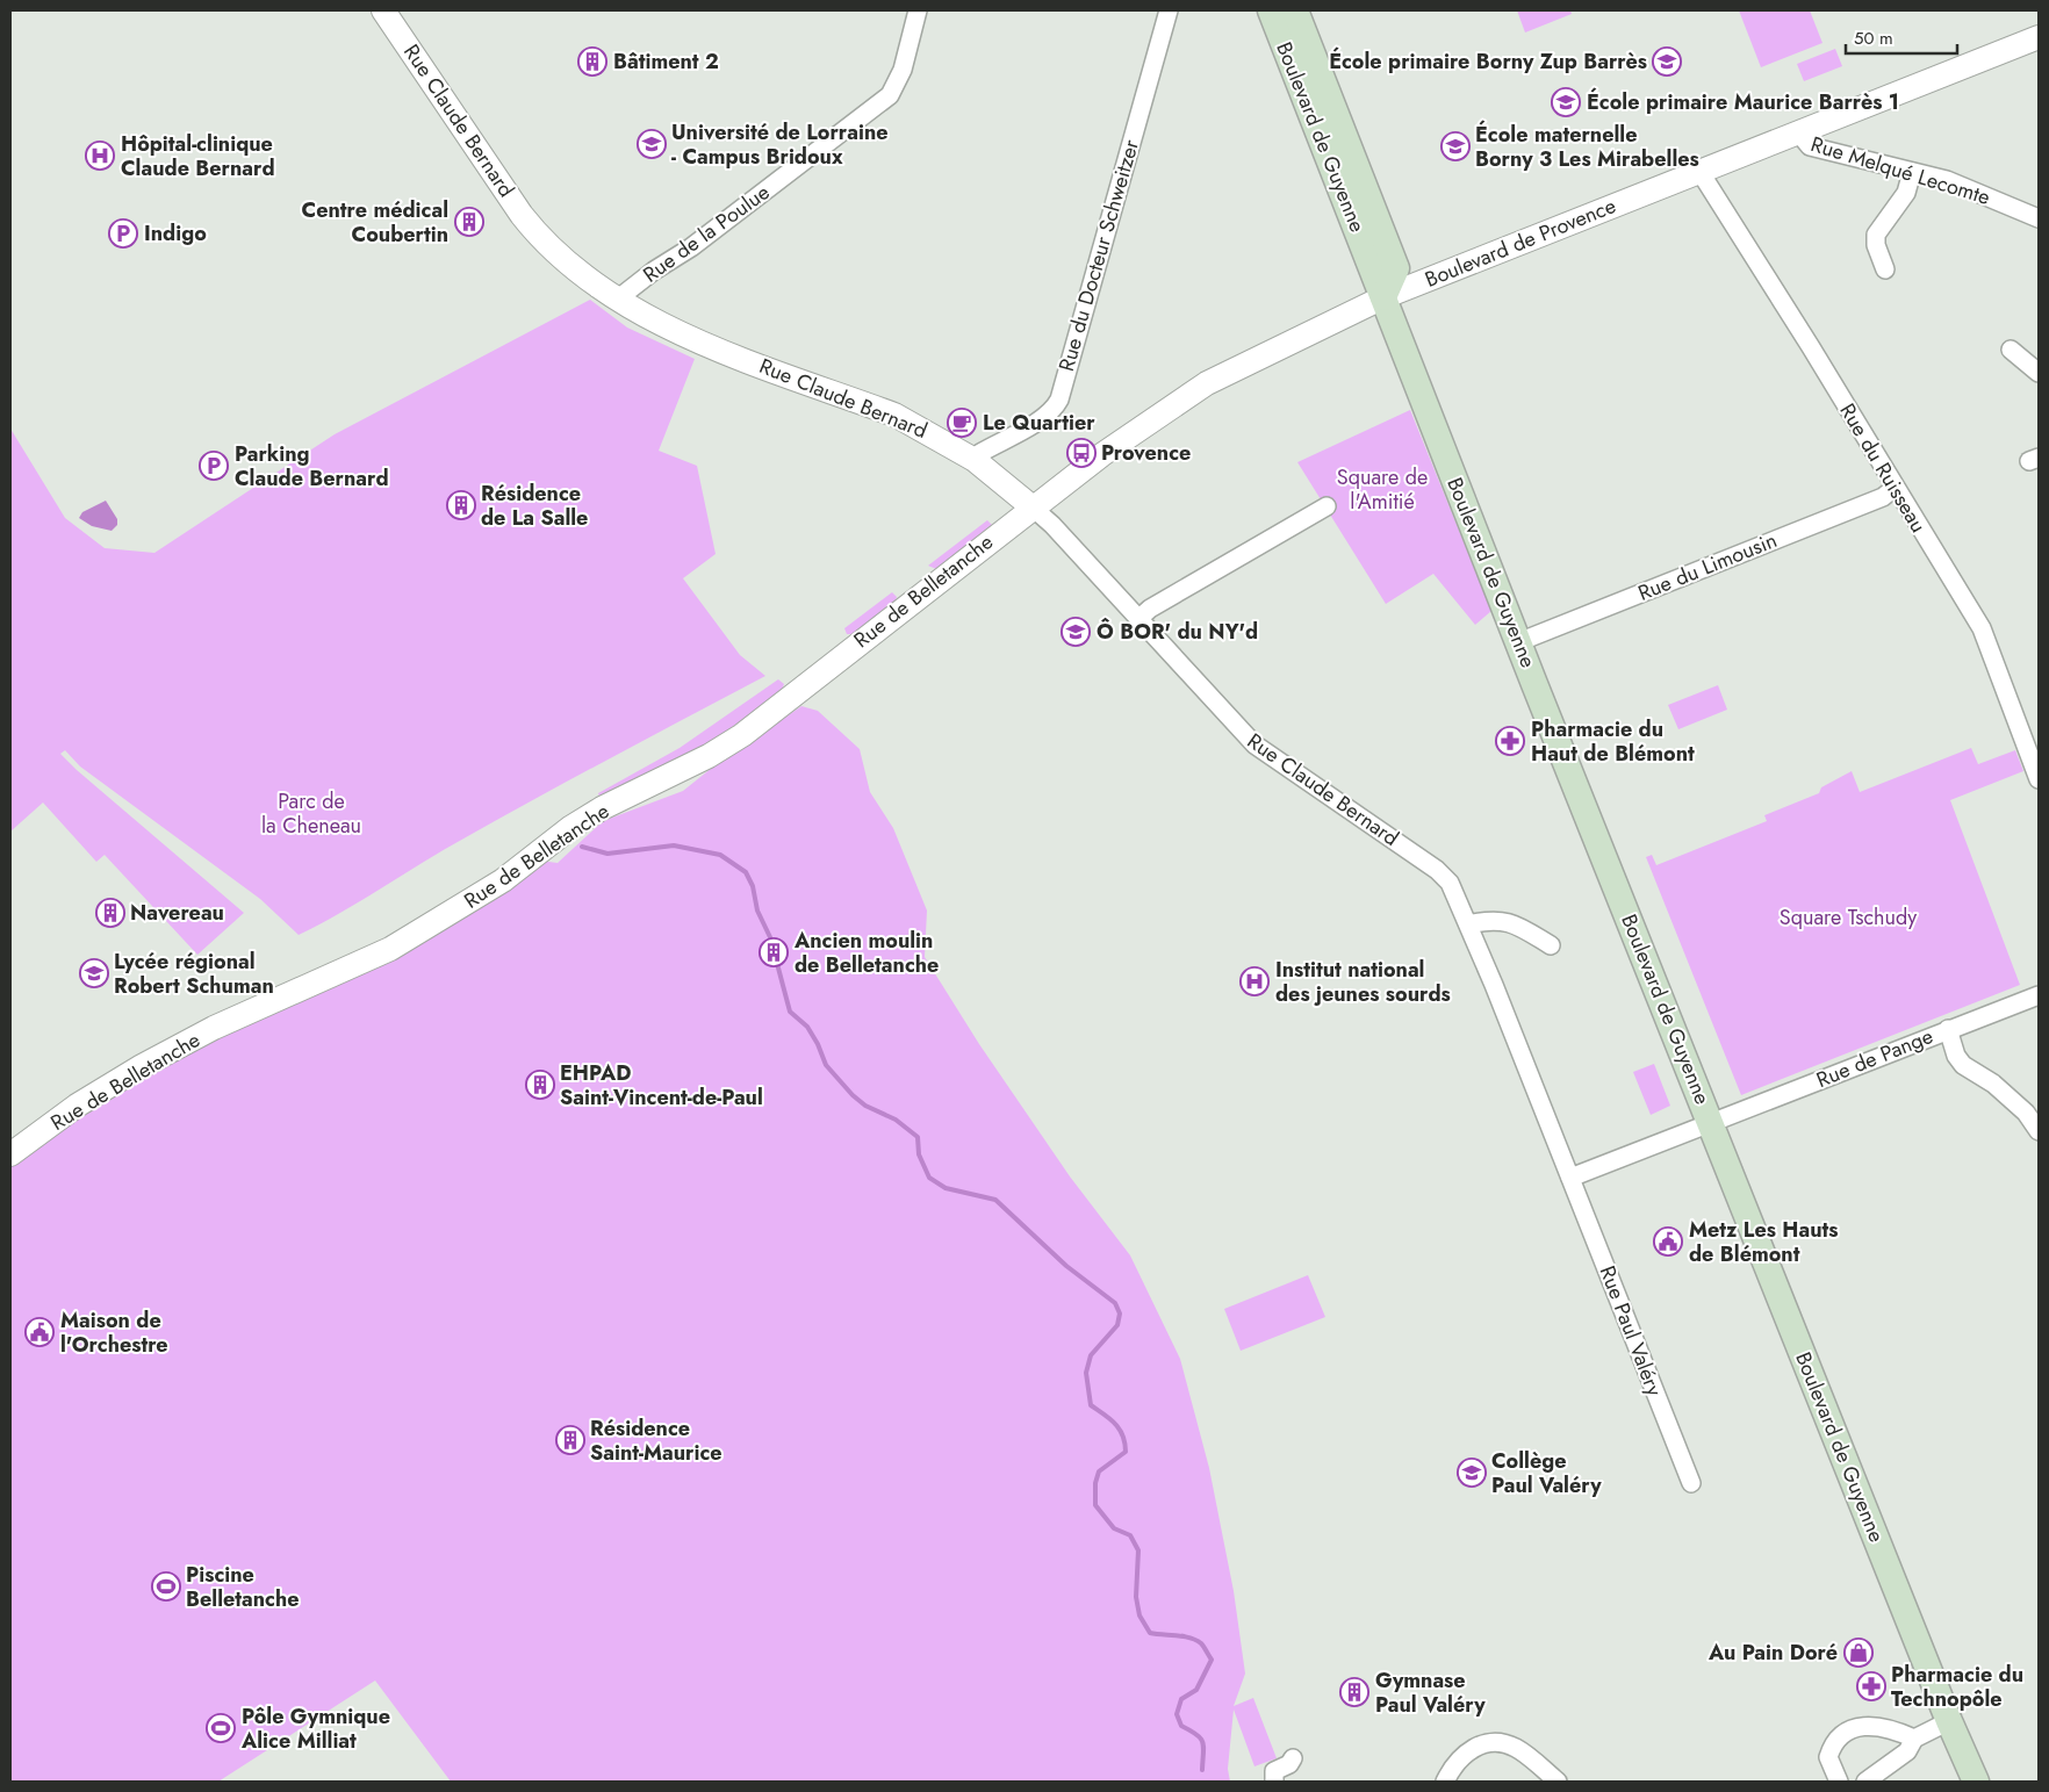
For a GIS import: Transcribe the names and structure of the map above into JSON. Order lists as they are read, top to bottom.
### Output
{
  "streets": {
    "main road": ["Boulevard de Guyenne"],
    "street": [
      "Rue Claude Bernard",
      "Rue Melqué Lecomte",
      "Rue de la Poulue",
      "Boulevard de Provence",
      "Rue du Docteur Schweitzer",
      "Rue du Ruisseau",
      "Rue du Limousin",
      "Rue de Belletanche",
      "Rue de Pange",
      "Rue Paul Valéry"
    ]
  },
  "crossings": [
    ["Rue Claude Bernard", "Rue de la Poulue"],
    ["Rue Claude Bernard", "Boulevard de Provence"],
    ["Rue Claude Bernard", "Rue du Docteur Schweitzer"],
    ["Rue Claude Bernard", "Rue de Belletanche"],
    ["Rue Claude Bernard", "Rue Paul Valéry"],
    ["Boulevard de Guyenne", "Boulevard de Provence"],
    ["Boulevard de Guyenne", "Rue du Limousin"],
    ["Boulevard de Guyenne", "Rue de Pange"],
    ["Rue Melqué Lecomte", "Boulevard de Provence"],
    ["Boulevard de Provence", "Rue du Ruisseau"],
    ["Boulevard de Provence", "Rue de Belletanche"],
    ["Rue du Ruisseau", "Rue du Limousin"]
  ],
  "parks": ["Square de l'Amitié", "Parc de la Cheneau", "Square Tschudy"],
  "places": {
    "building": [
      "Bâtiment 2",
      "Centre médical Coubertin",
      "Résidence de La Salle",
      "Navereau",
      "Ancien moulin de Belletanche",
      "EHPAD Saint-Vincent-de-Paul",
      "Résidence Saint-Maurice",
      "Gymnase Paul Valéry"
    ],
    "school or university": [
      "École primaire Borny Zup Barrès",
      "École primaire Maurice Barrès 1",
      "Université de Lorraine - Campus Bridoux",
      "École maternelle Borny 3 Les Mirabelles",
      "Ô BOR' du NY'd",
      "Lycée régional Robert Schuman",
      "Collège Paul Valéry"
    ],
    "hospital": ["Hôpital-clinique Claude Bernard", "Institut national des jeunes sourds"],
    "parking": ["Indigo", "Parking Claude Bernard"],
    "cafe": ["Le Quartier"],
    "bus stop": ["Provence"],
    "pharmacy": ["Pharmacie du Haut de Blémont", "Pharmacie du Technopôle"],
    "public building": ["Metz Les Hauts de Blémont", "Maison de l'Orchestre"],
    "sports": ["Piscine Belletanche", "Pôle Gymnique Alice Milliat"],
    "shop": ["Au Pain Doré"]
  },
  "scale_bar": "50 m"
}
